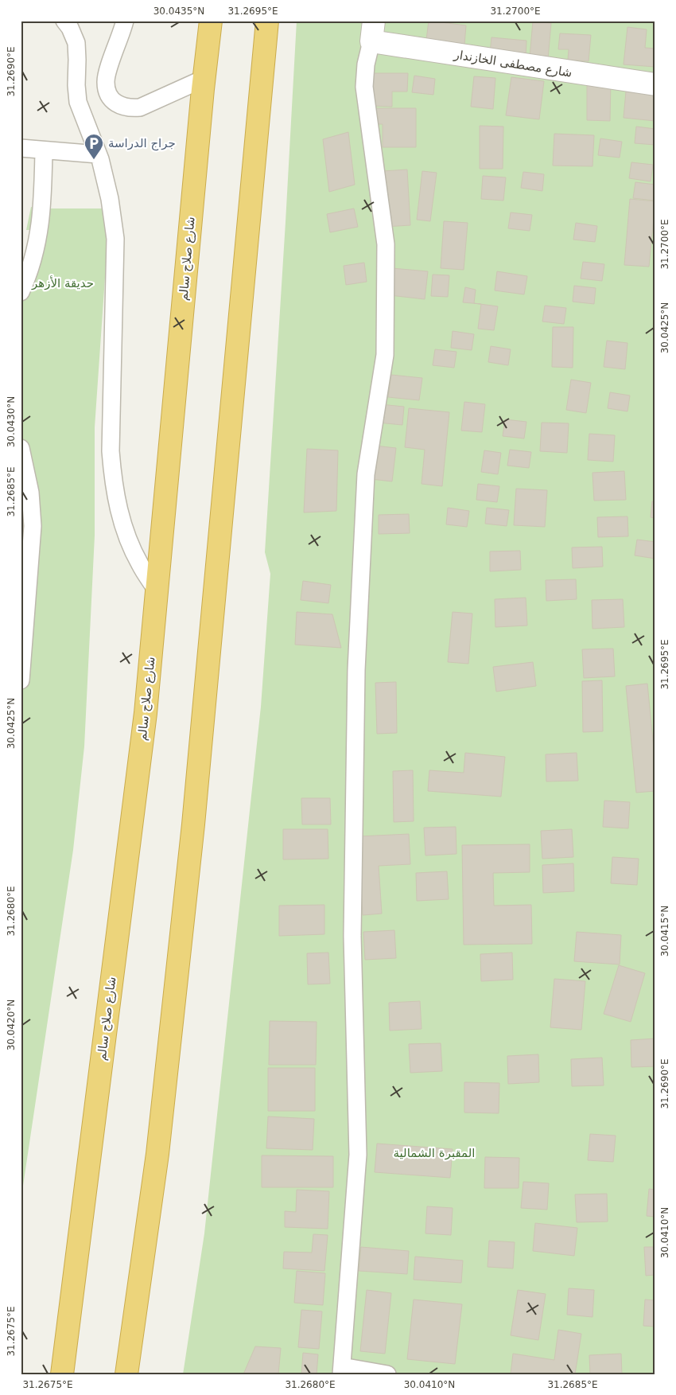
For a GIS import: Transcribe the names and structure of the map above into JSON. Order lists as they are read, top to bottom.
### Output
{
  "streets": {
    "highway": ["شارع صلاح سالم"],
    "street": ["شارع مصطفى الخازندار"]
  },
  "parks": ["حديقة الأزهر", "المقبرة الشمالية"],
  "places": {
    "parking": ["جراج الدراسة"]
  },
  "coordinates": [
    "30.0435°N",
    "31.2695°E",
    "31.2700°E",
    "31.2690°E",
    "30.0425°N",
    "30.0430°N",
    "31.2685°E",
    "31.2680°E",
    "30.0415°N",
    "30.0420°N",
    "30.0410°N",
    "31.2675°E"
  ]
}
